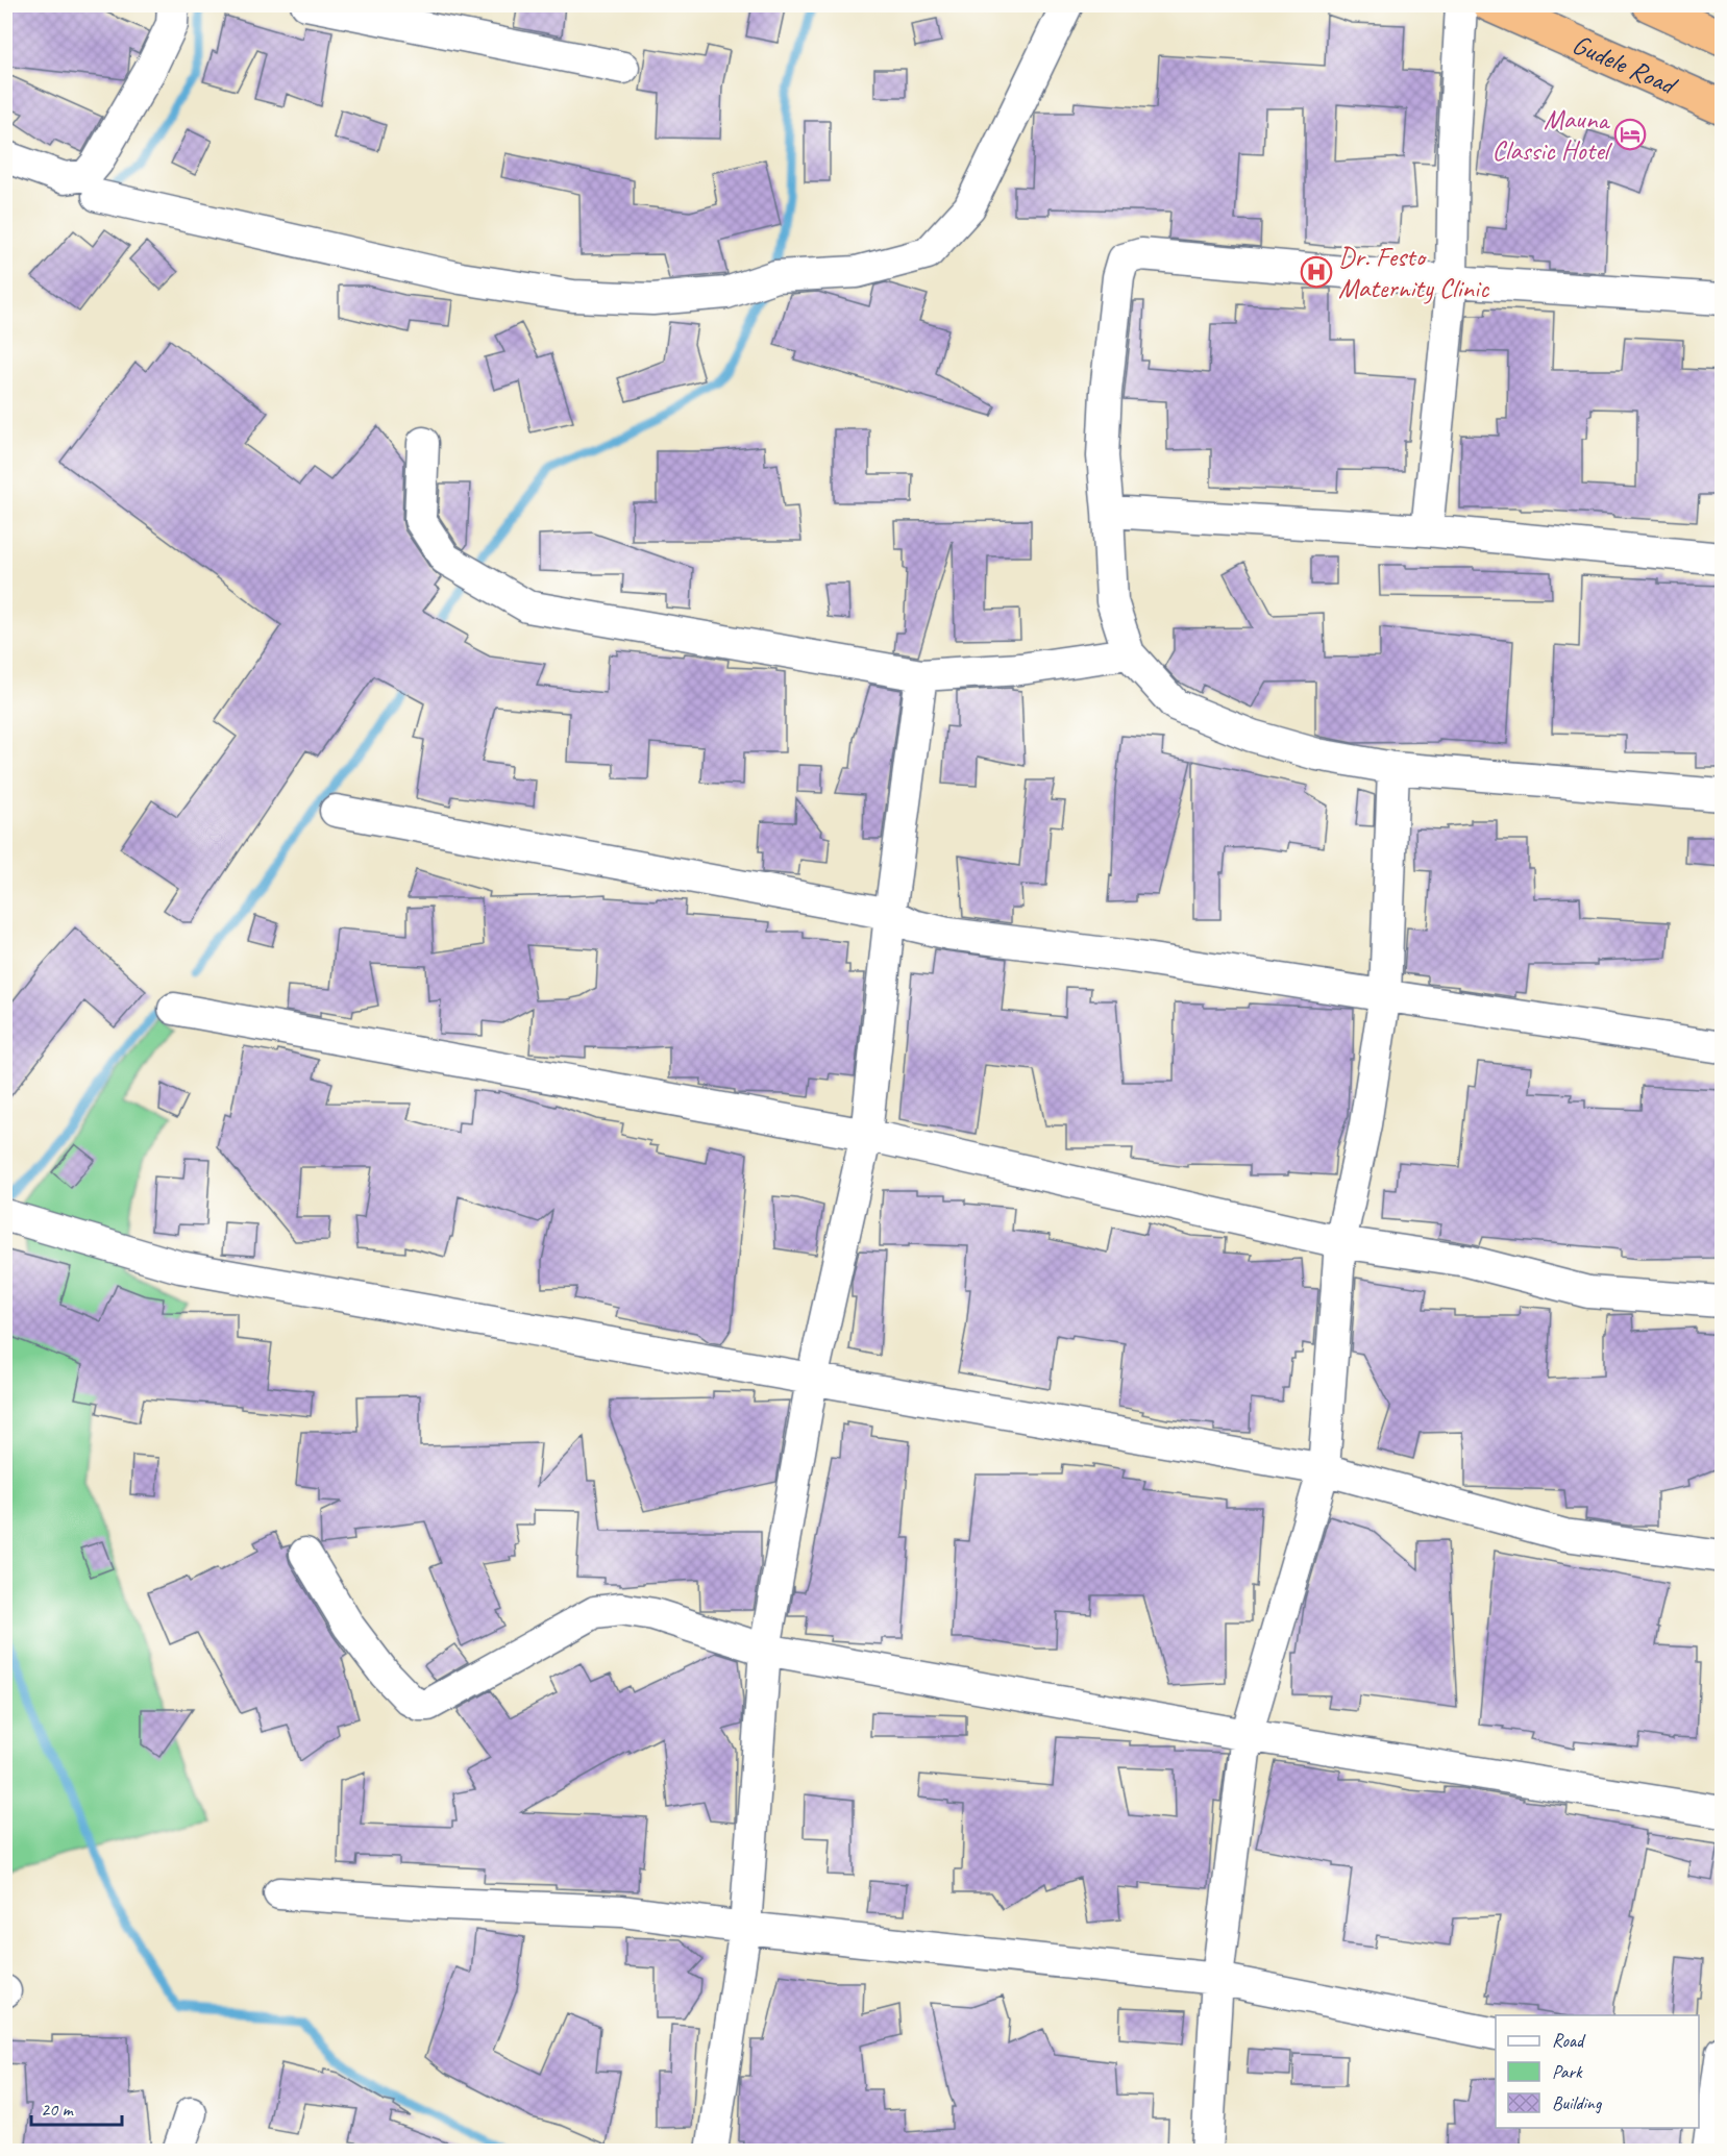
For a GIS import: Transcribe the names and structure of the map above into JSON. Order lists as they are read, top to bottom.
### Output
{
  "streets": {
    "highway": ["Gudele Road"]
  },
  "places": {
    "hotel": ["Mauna Classic Hotel"],
    "hospital": ["Dr. Festo Maternity Clinic"]
  },
  "legend": ["Road", "Park", "Building"],
  "scale_bar": "20 m"
}
